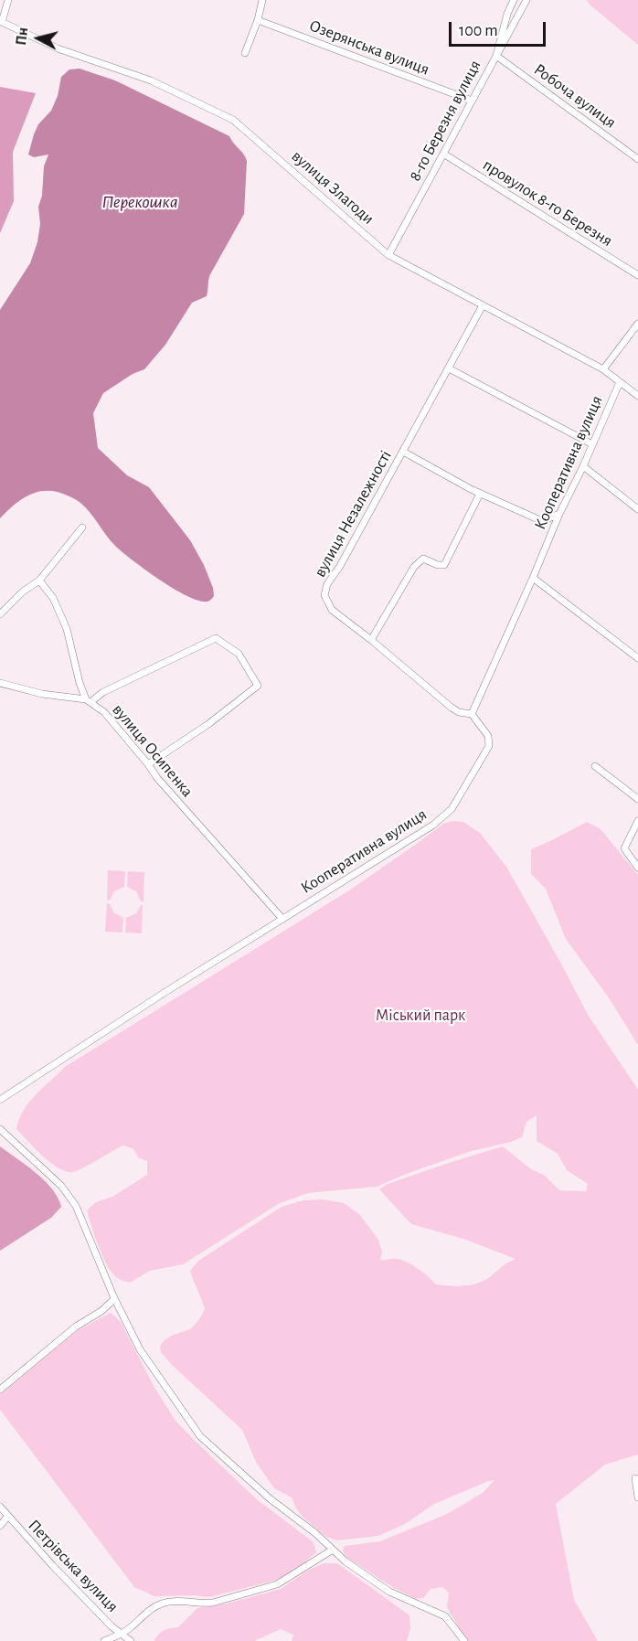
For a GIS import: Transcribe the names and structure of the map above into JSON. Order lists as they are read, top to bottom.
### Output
{
  "streets": {
    "street": [
      "Озерянська вулиця",
      "Робоча вулиця",
      "8-го Березня вулиця",
      "вулиця Злагоди",
      "провулок 8-го Березня",
      "Кооперативна вулиця",
      "вулиця Незалежності",
      "вулиця Осипенка",
      "Петрівська вулиця"
    ]
  },
  "crossings": [
    ["Озерянська вулиця", "8-го Березня вулиця"],
    ["Робоча вулиця", "8-го Березня вулиця"],
    ["8-го Березня вулиця", "вулиця Злагоди"],
    ["8-го Березня вулиця", "провулок 8-го Березня"],
    ["вулиця Злагоди", "Кооперативна вулиця"],
    ["вулиця Злагоди", "вулиця Незалежності"],
    ["Кооперативна вулиця", "вулиця Незалежності"],
    ["Кооперативна вулиця", "вулиця Осипенка"]
  ],
  "water": ["Перекошка"],
  "parks": ["Міський парк"],
  "scale_bar": "100 m",
  "north": "left"
}
